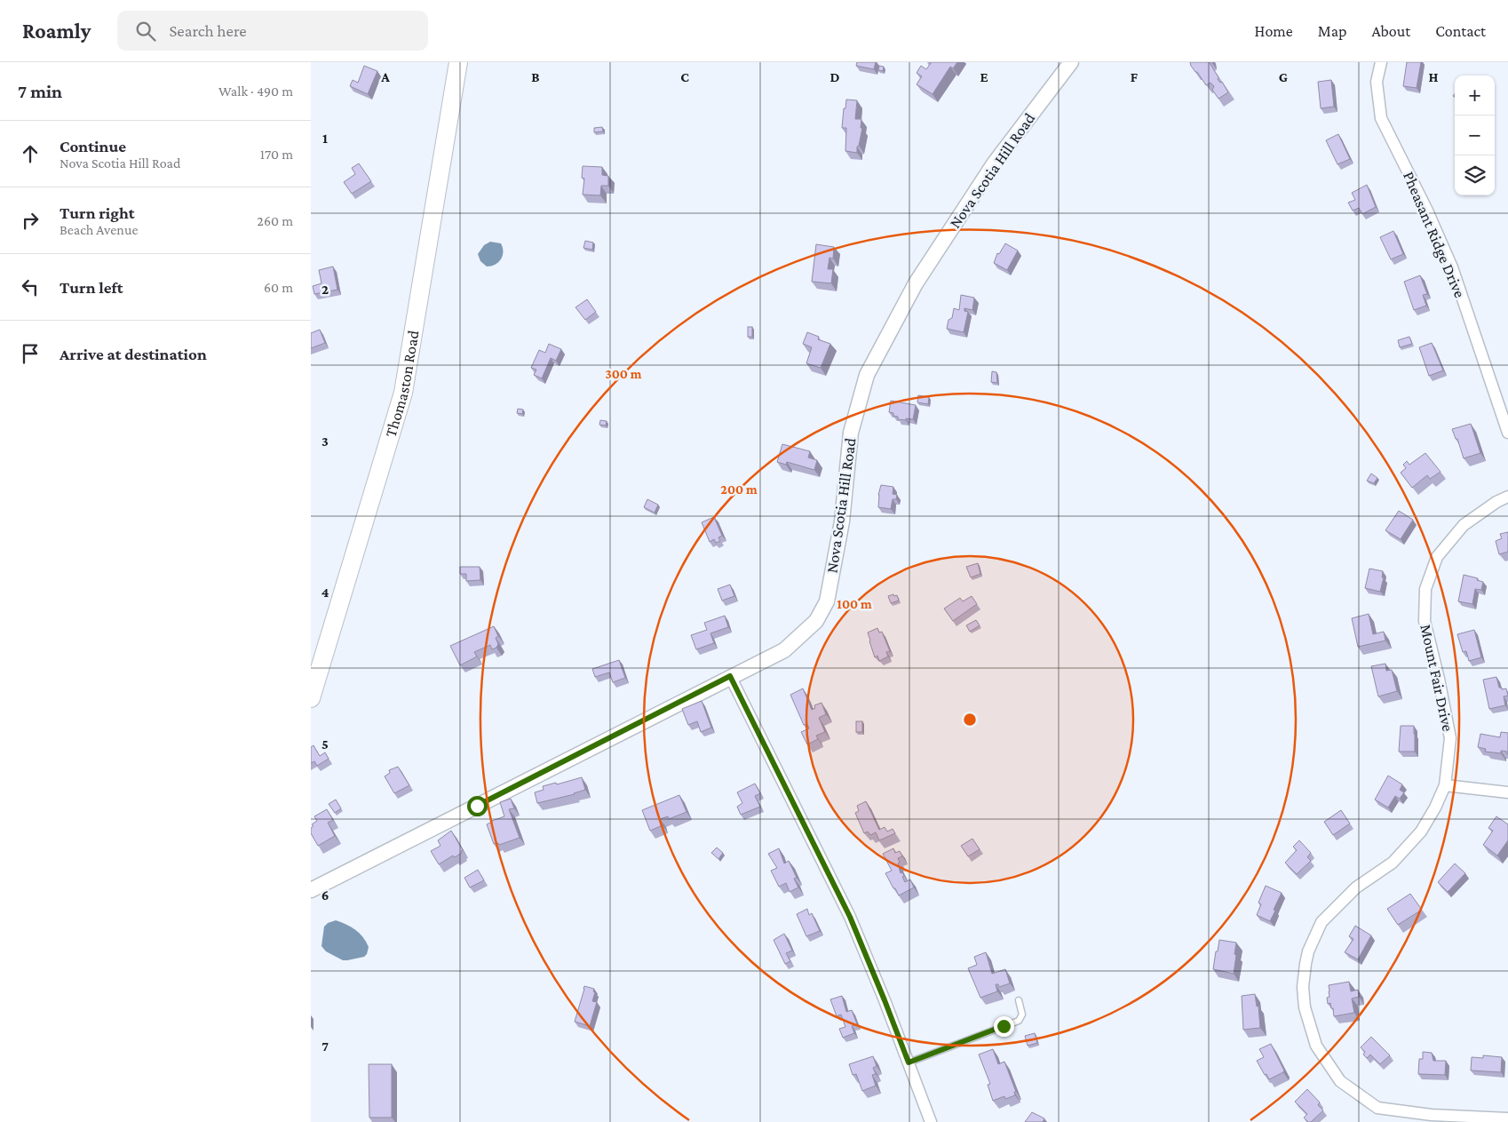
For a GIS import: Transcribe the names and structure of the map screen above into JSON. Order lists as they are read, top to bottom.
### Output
{
  "streets": {
    "main road": ["Thomaston Road"],
    "street": ["Nova Scotia Hill Road", "Pheasant Ridge Drive", "Mount Fair Drive"]
  },
  "page": {
    "header": "Roamly",
    "search": "Search here",
    "nav": [
      "Home",
      "Map",
      "About",
      "Contact"
    ],
    "heading": ["7 min", "Walk · 490 m"],
    "map_buttons": ["+", "−"],
    "list": [
      ["Continue", "Nova Scotia Hill Road", "170 m"],
      ["Turn right", "Beach Avenue", "260 m"],
      ["Turn left", "60 m"],
      "Arrive at destination"
    ]
  },
  "grid": {
    "columns": [
      "A",
      "B",
      "C",
      "D",
      "E",
      "F",
      "G",
      "H"
    ],
    "rows": [
      "1",
      "2",
      "3",
      "4",
      "5",
      "6",
      "7"
    ]
  },
  "rings": ["300 m", "200 m", "100 m"]
}
